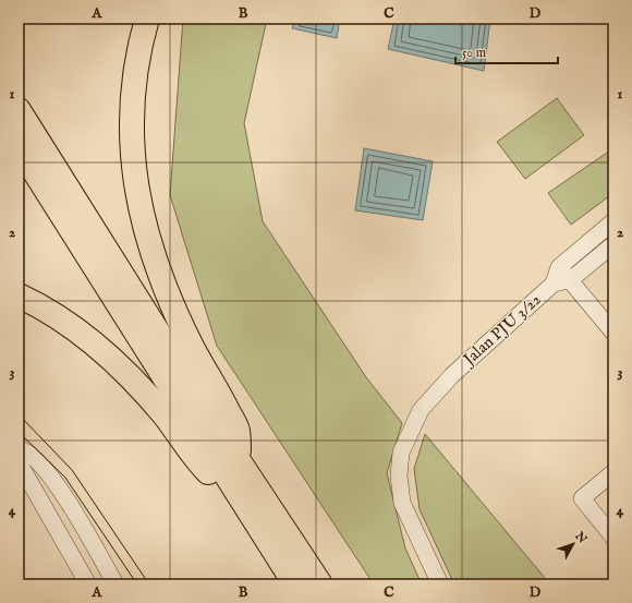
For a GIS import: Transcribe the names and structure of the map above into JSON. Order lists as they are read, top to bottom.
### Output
{
  "streets": {
    "street": ["Jalan PJU 3/22"]
  },
  "scale_bar": "50 m",
  "north": "top right",
  "grid": {
    "columns": [
      "A",
      "B",
      "C",
      "D"
    ],
    "rows": [
      "1",
      "2",
      "3",
      "4"
    ]
  }
}
